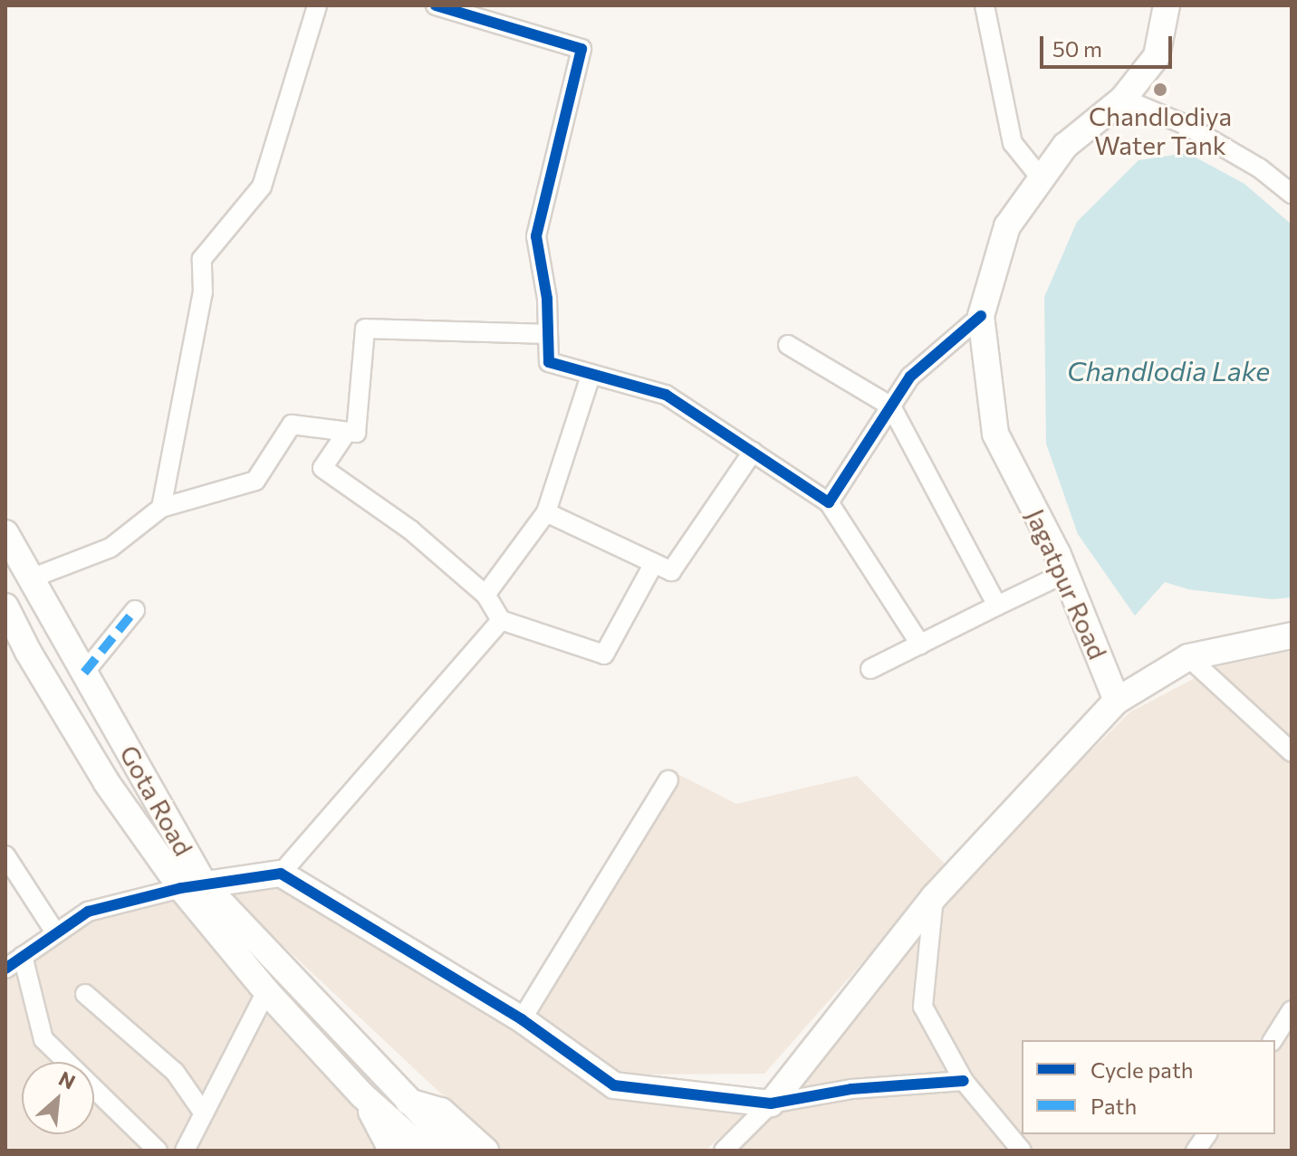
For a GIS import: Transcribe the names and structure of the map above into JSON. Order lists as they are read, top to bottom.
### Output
{
  "streets": {
    "street": ["Jagatpur Road", "Gota Road"]
  },
  "water": ["Chandlodia Lake"],
  "places": ["Chandlodiya Water Tank"],
  "legend": ["Cycle path", "Path"],
  "scale_bar": "50 m",
  "north": "top right"
}
